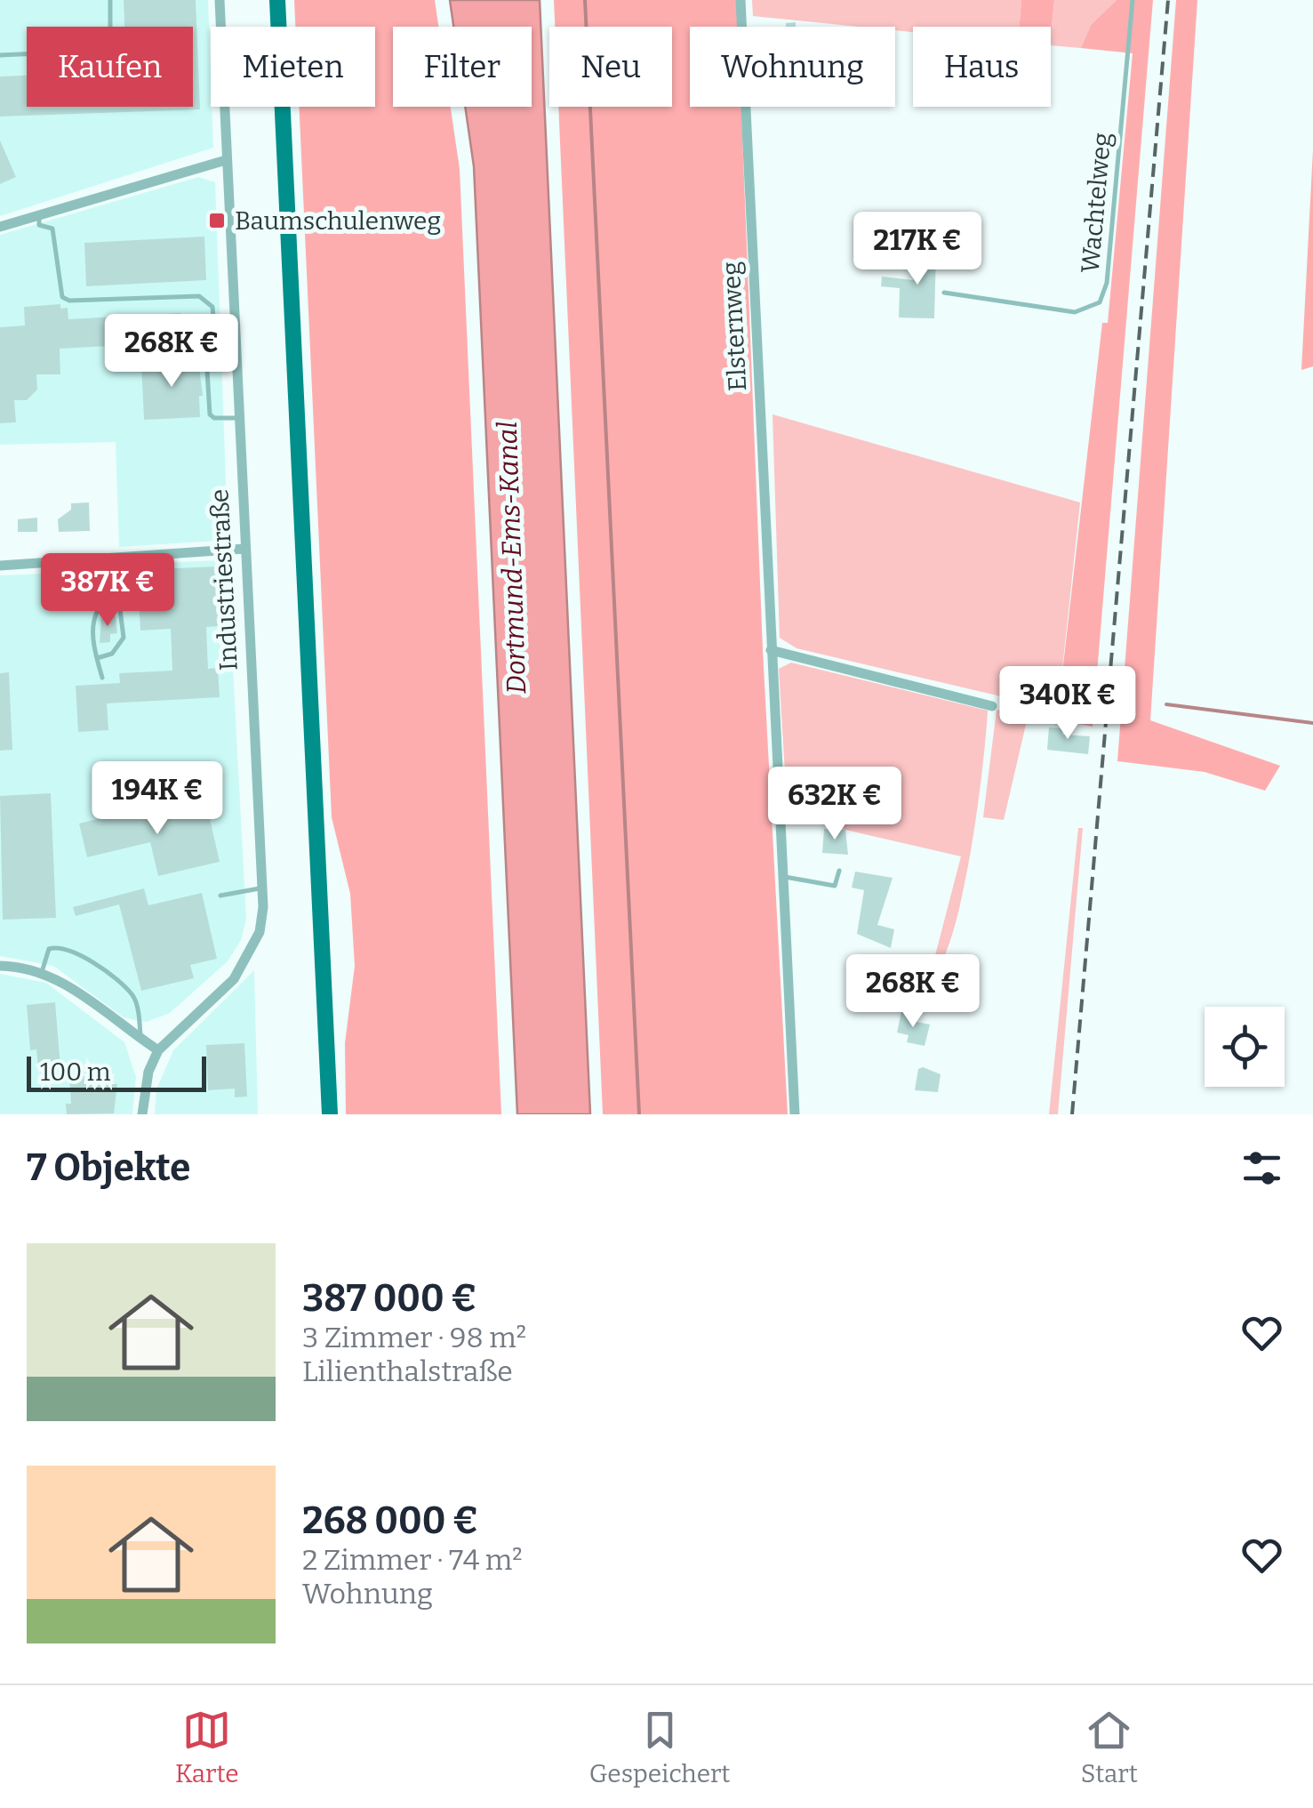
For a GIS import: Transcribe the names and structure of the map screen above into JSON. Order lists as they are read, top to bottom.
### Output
{
  "streets": {
    "street": ["Elsternweg", "Industriestraße"],
    "lane": ["Wachtelweg"]
  },
  "water": ["Dortmund-Ems-Kanal"],
  "places": {
    "transit": ["Baumschulenweg"]
  },
  "scale_bar": "100 m",
  "page": {
    "chip": [
      "Kaufen",
      "Mieten",
      "Filter",
      "Neu",
      "Wohnung",
      "Haus"
    ],
    "price": [
      "217K €",
      "268K €",
      "387K €",
      "340K €",
      "194K €",
      "632K €",
      "268K €"
    ],
    "scale": "100 m",
    "heading": "7 Objekte",
    "list": [
      {
        "name": "387 000 €",
        "note": "3 Zimmer · 98 m² · Lilienthalstraße"
      },
      {
        "name": "268 000 €",
        "note": "2 Zimmer · 74 m² · Wohnung"
      }
    ],
    "tabs": ["Karte", "Gespeichert", "Start"]
  }
}
